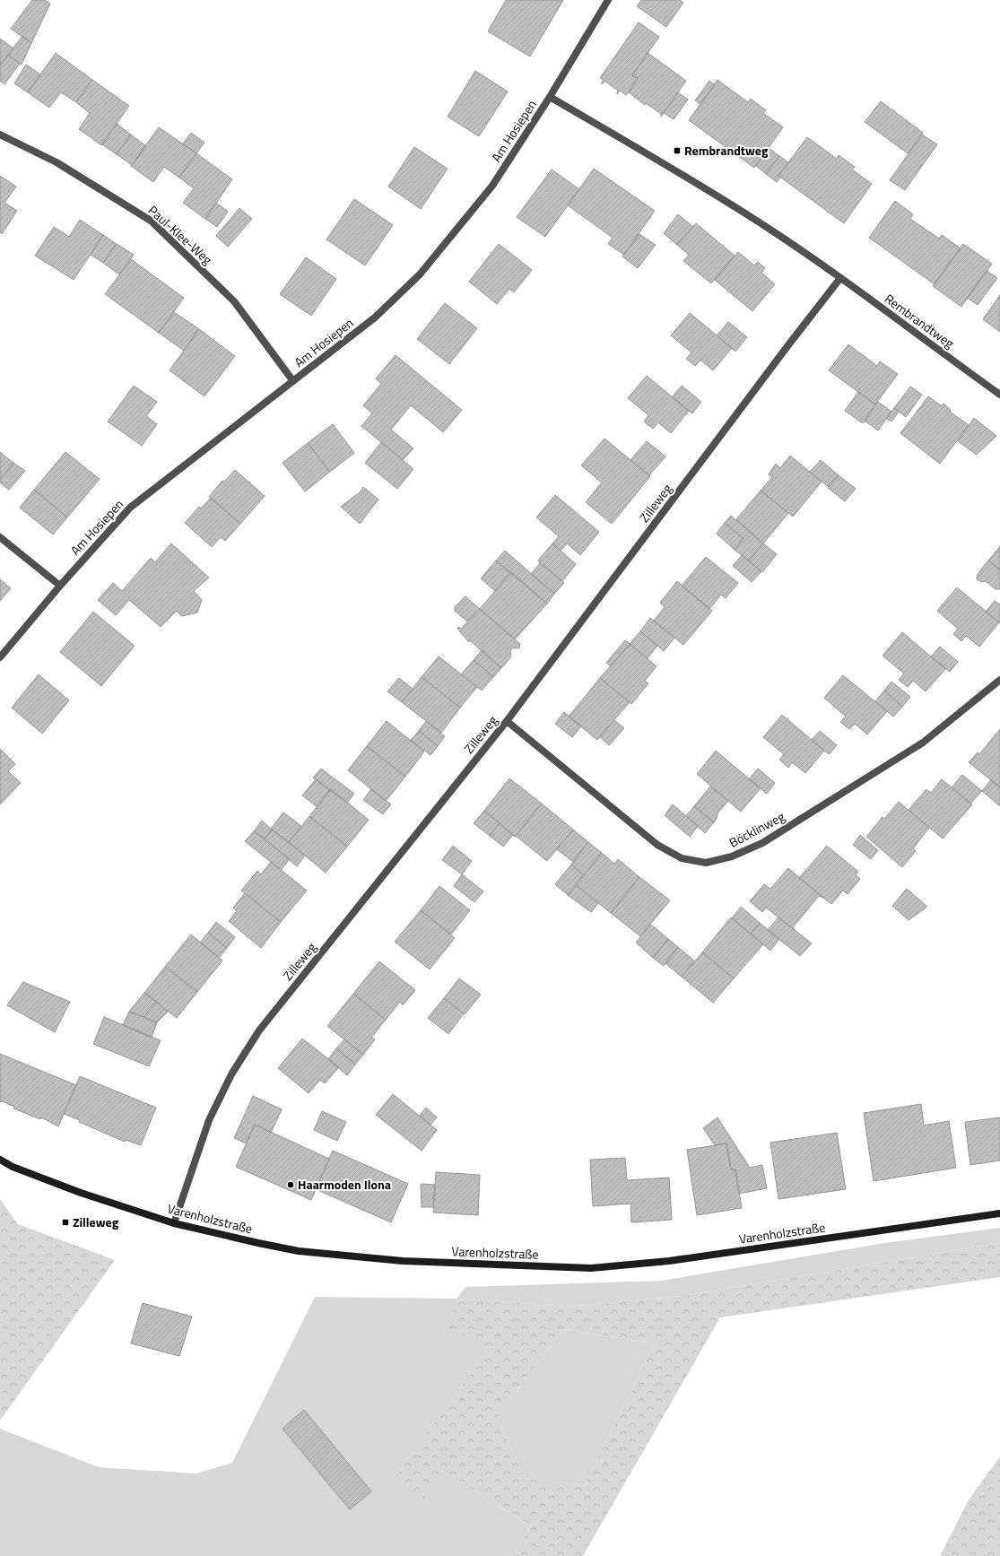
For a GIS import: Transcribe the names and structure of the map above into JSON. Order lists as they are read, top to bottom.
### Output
{
  "streets": {
    "street": [
      "Am Hosiepen",
      "Paul-Klee-Weg",
      "Rembrandtweg",
      "Zilleweg",
      "Böcklinweg",
      "Varenholzstraße"
    ]
  },
  "crossings": [
    ["Am Hosiepen", "Paul-Klee-Weg"],
    ["Am Hosiepen", "Rembrandtweg"],
    ["Rembrandtweg", "Zilleweg"],
    ["Zilleweg", "Böcklinweg"],
    ["Zilleweg", "Varenholzstraße"]
  ],
  "places": {
    "transit": ["Rembrandtweg", "Zilleweg"],
    "other": ["Haarmoden Ilona"]
  }
}
